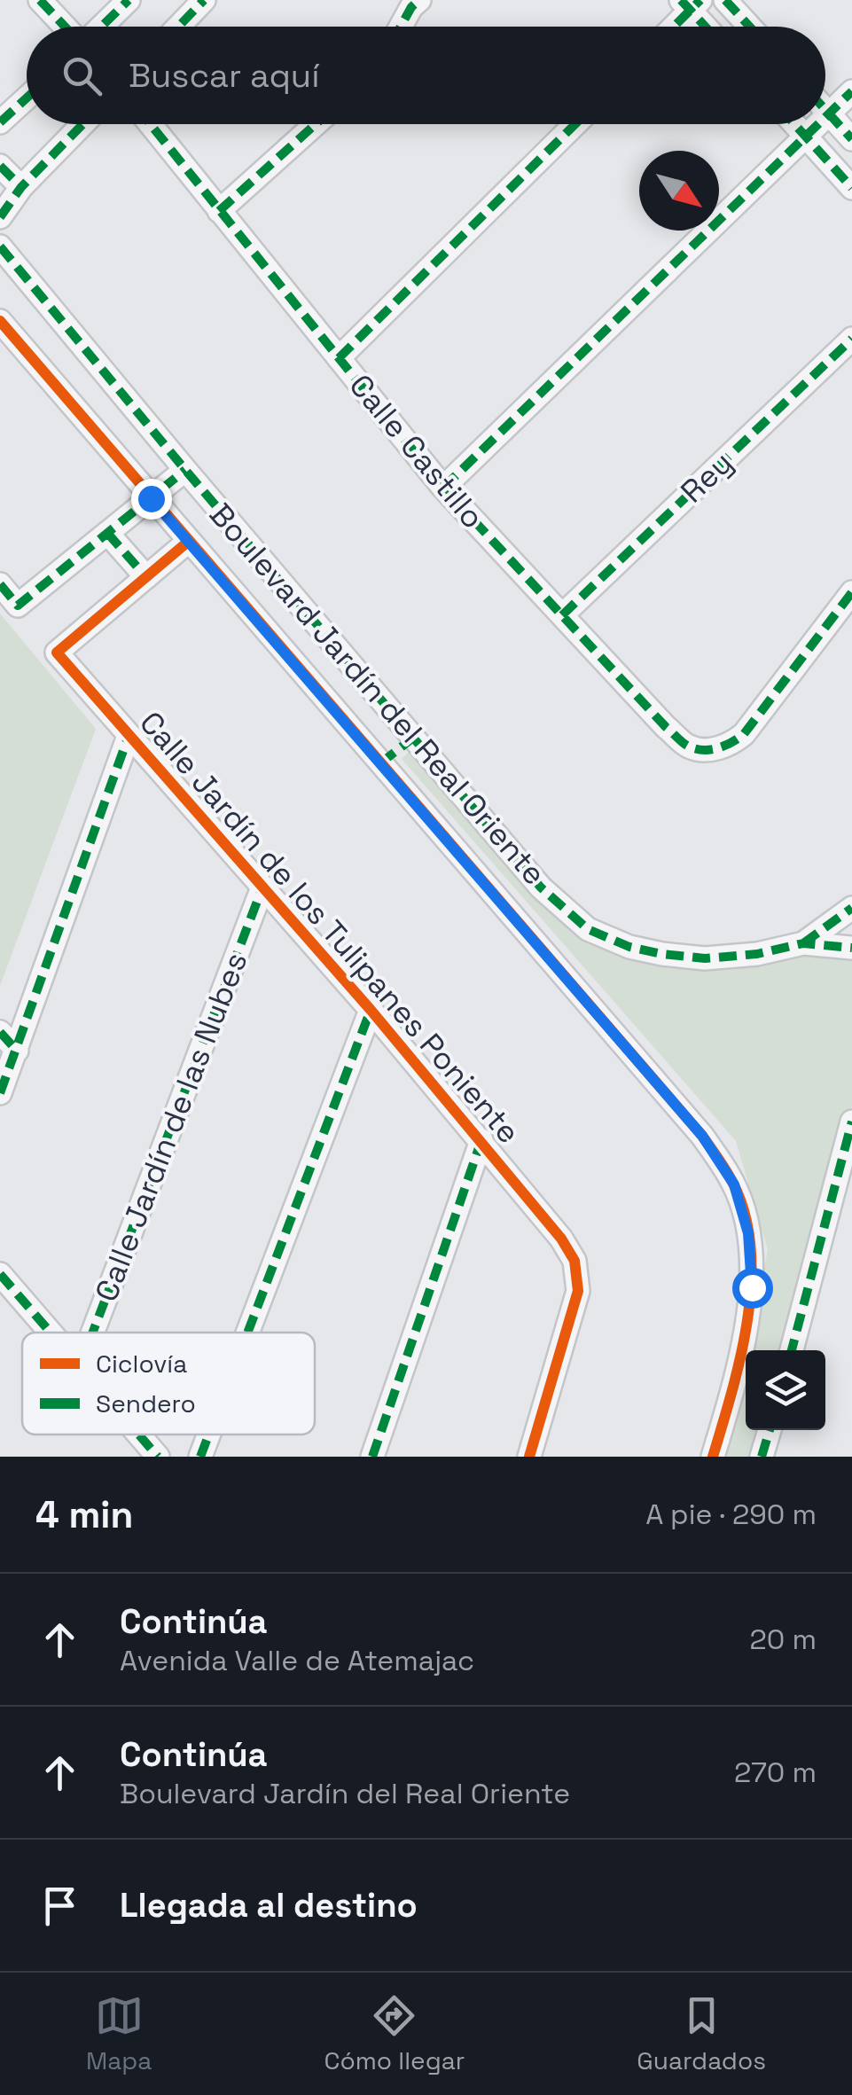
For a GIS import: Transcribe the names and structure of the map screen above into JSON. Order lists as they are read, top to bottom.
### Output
{
  "streets": {
    "street": [
      "Calle Castillo",
      "Rey",
      "Boulevard Jardín del Real Oriente",
      "Calle Jardín de los Tulipanes Poniente",
      "Calle Jardín de las Nubes"
    ]
  },
  "crossings": [
    ["Calle Castillo", "Rey"],
    ["Calle Jardín de los Tulipanes Poniente", "Calle Jardín de las Nubes"]
  ],
  "legend": ["Ciclovía", "Sendero"],
  "north": "bottom right",
  "page": {
    "search": "Buscar aquí",
    "heading": ["4 min", "A pie · 290 m"],
    "list": [
      ["Continúa", "Avenida Valle de Atemajac", "20 m"],
      ["Continúa", "Boulevard Jardín del Real Oriente", "270 m"],
      "Llegada al destino"
    ],
    "nav": ["Mapa", "Cómo llegar", "Guardados"]
  }
}
